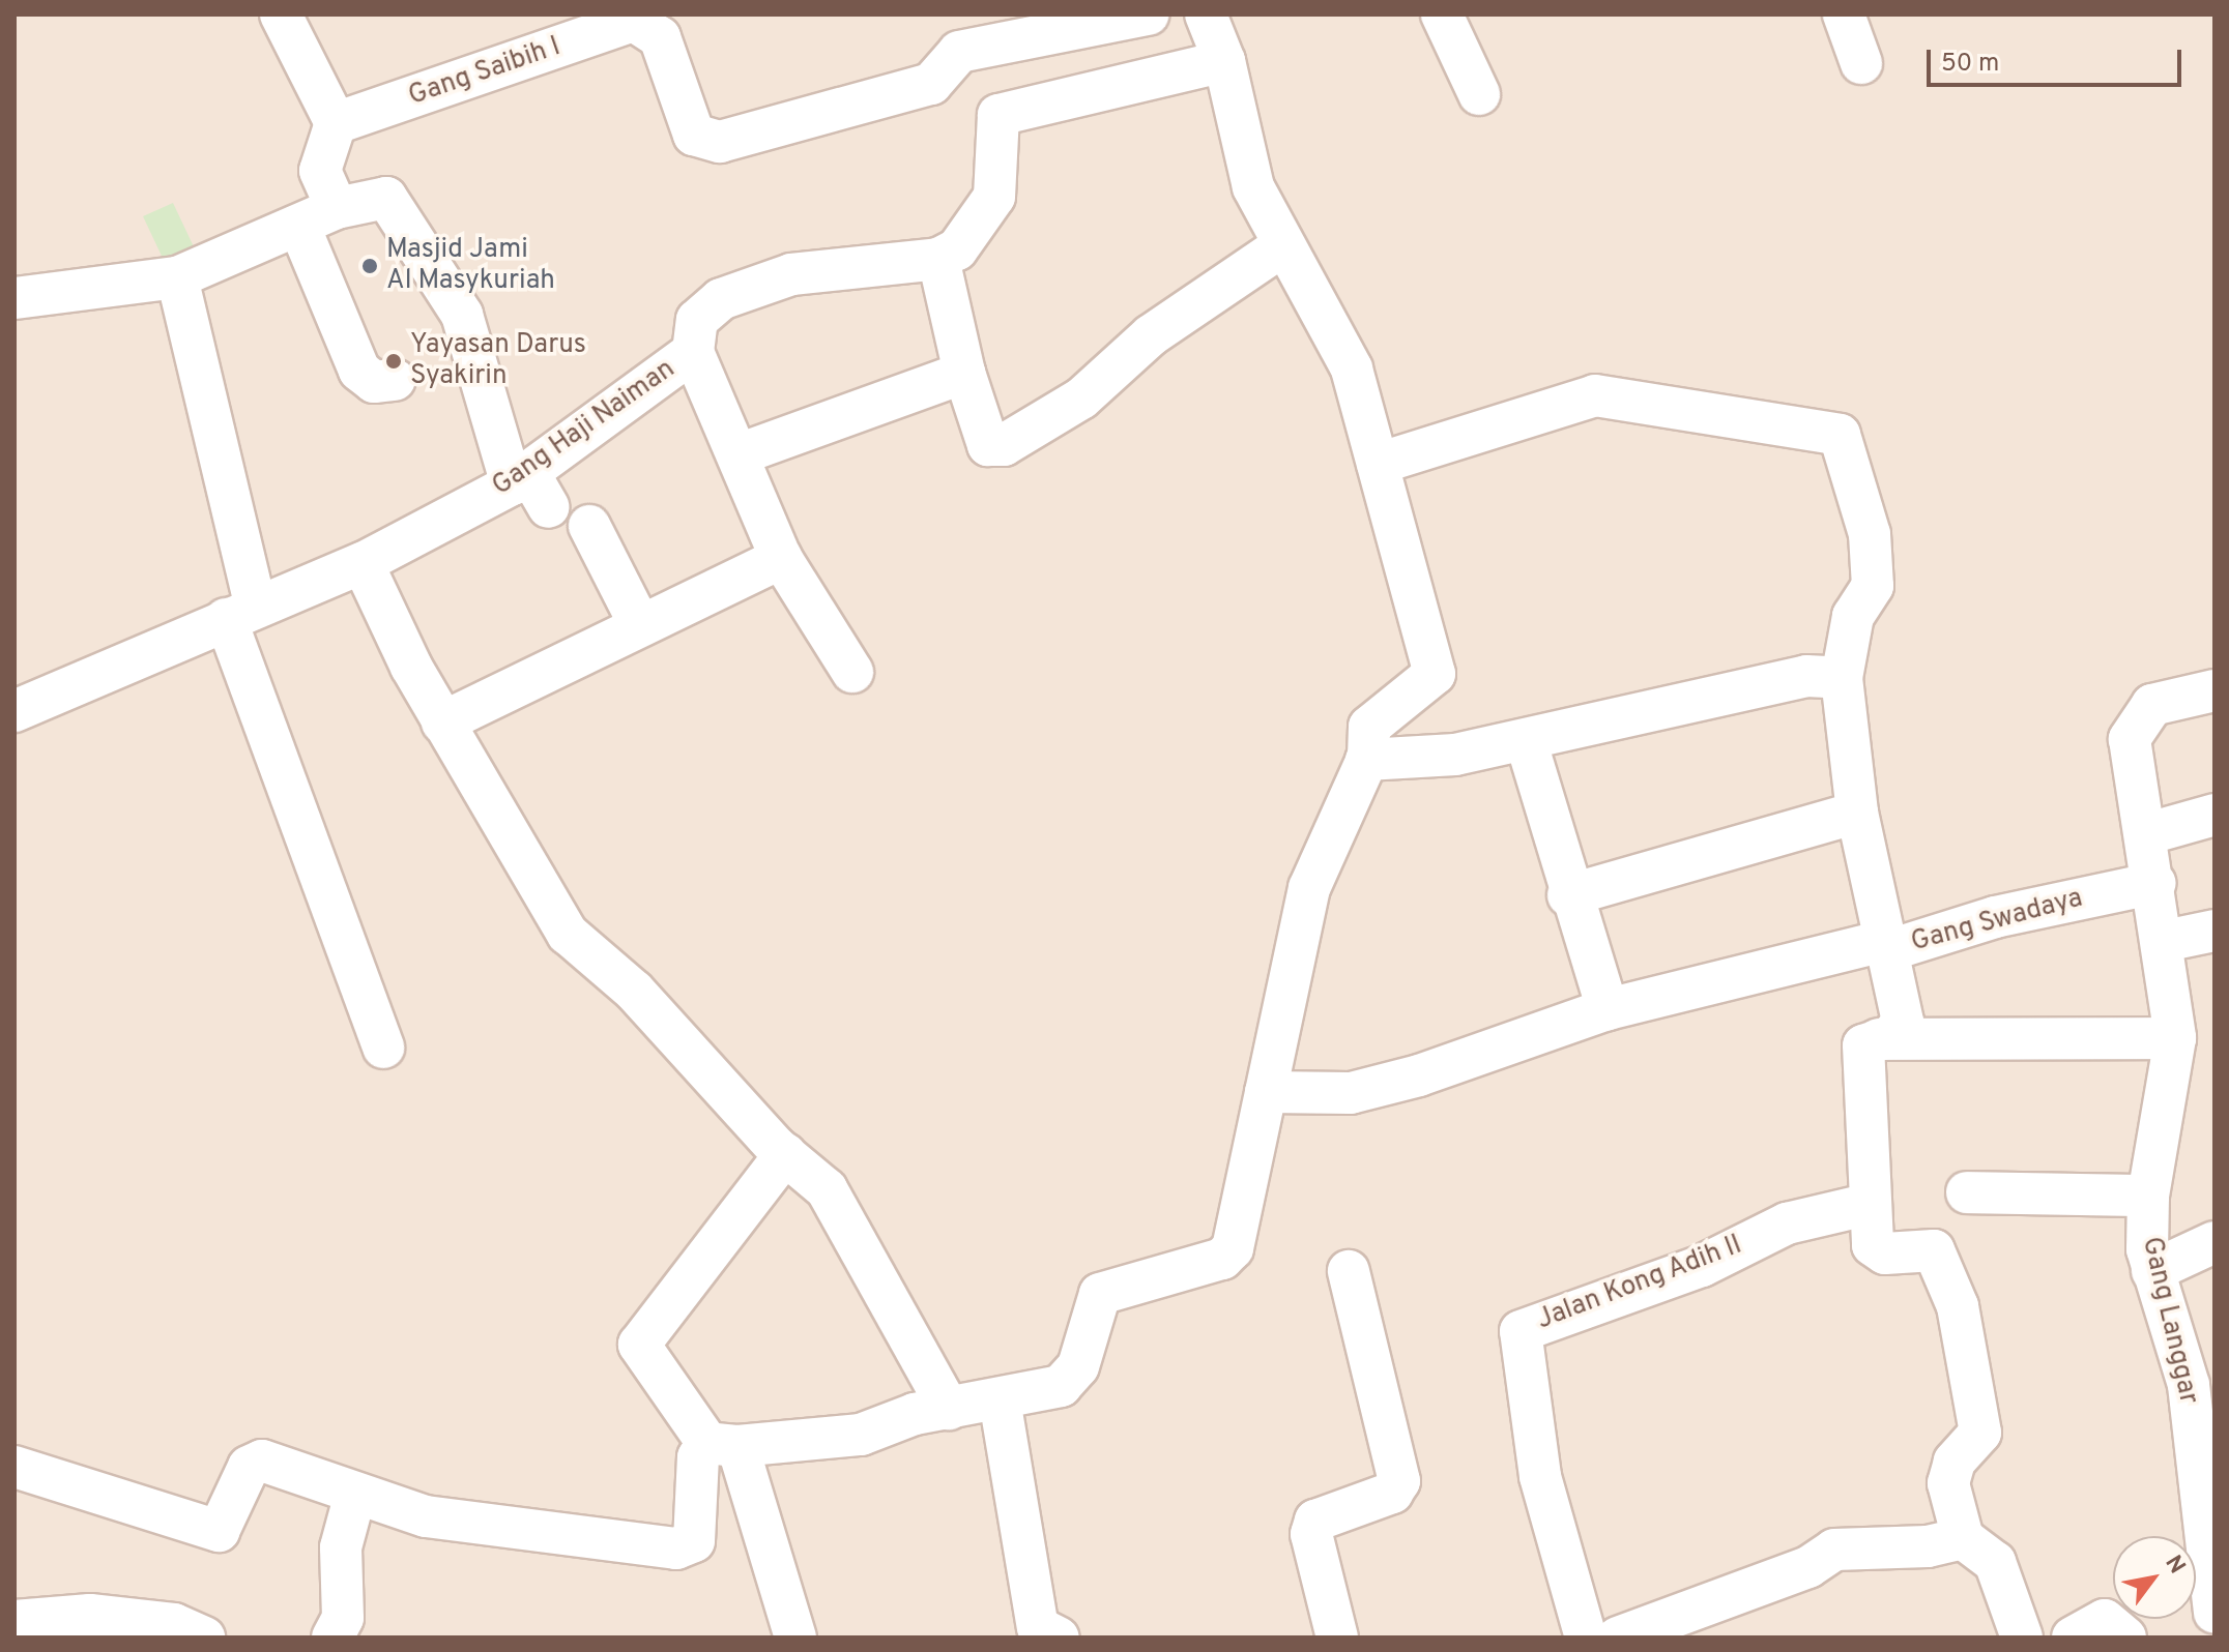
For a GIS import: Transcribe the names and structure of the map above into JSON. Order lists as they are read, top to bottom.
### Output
{
  "streets": {
    "street": [
      "Gang Saibih I",
      "Gang Haji Naiman",
      "Gang Swadaya",
      "Jalan Kong Adih II",
      "Gang Langgar"
    ]
  },
  "crossings": [
    ["Gang Swadaya", "Gang Langgar"]
  ],
  "places": ["Masjid Jami Al Masykuriah", "Yayasan Darus Syakirin"],
  "scale_bar": "50 m",
  "north": "top right"
}
